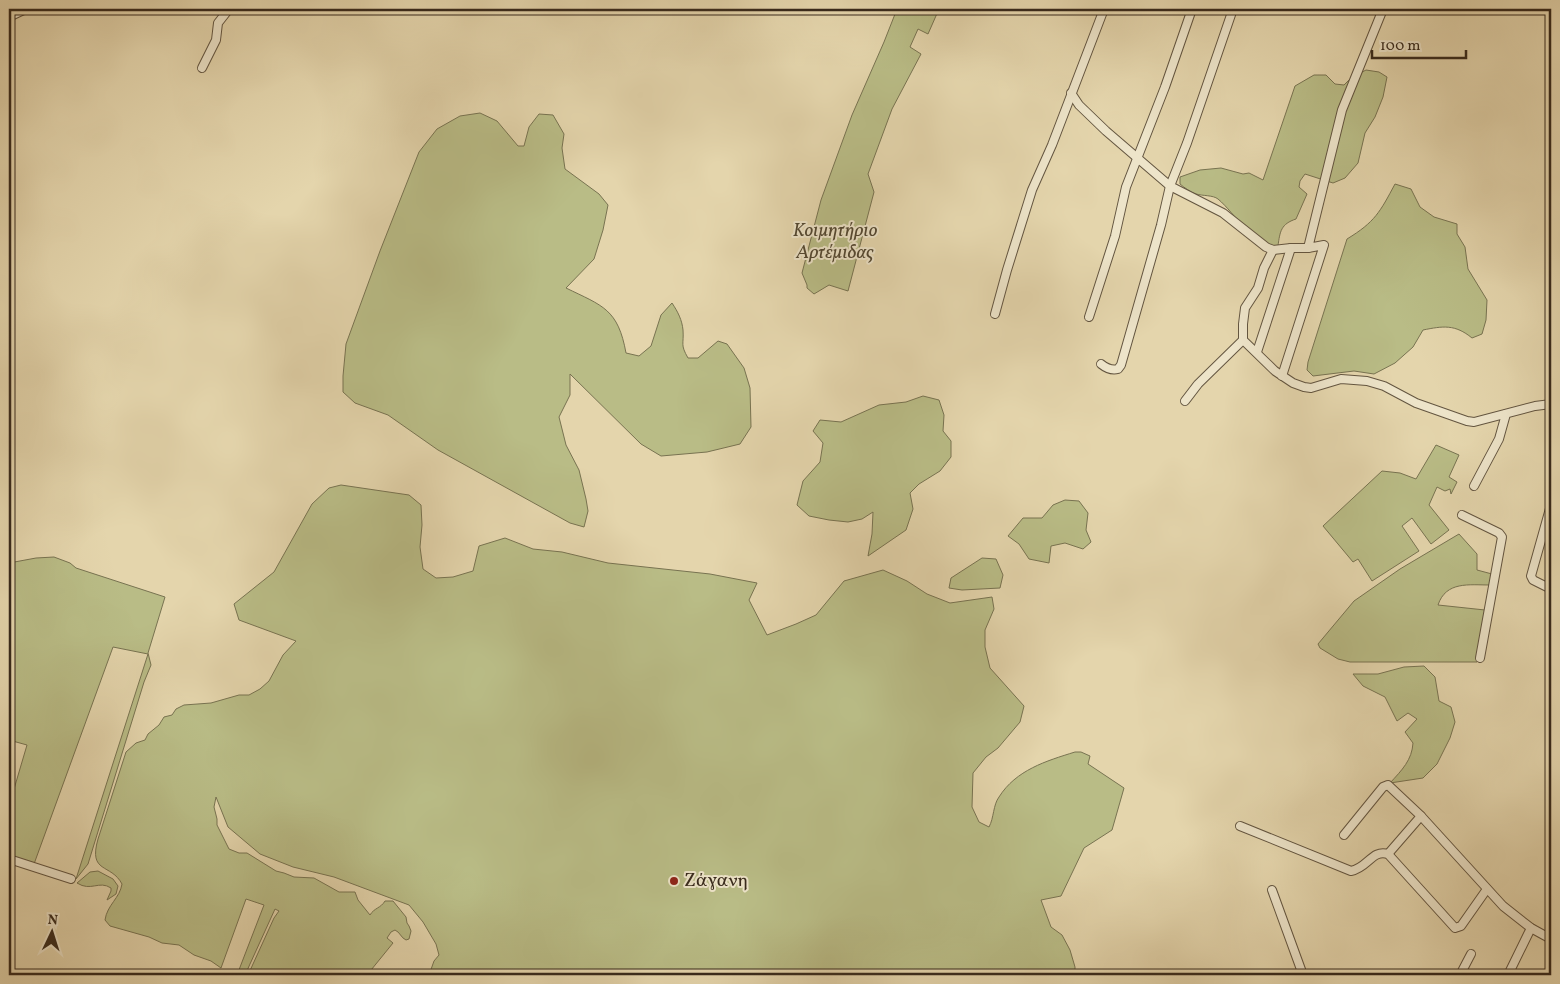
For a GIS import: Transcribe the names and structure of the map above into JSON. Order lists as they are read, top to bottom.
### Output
{
  "parks": ["Κοιμητήριο Αρτέμιδας"],
  "places": ["Ζάγανη"],
  "scale_bar": "100 m",
  "north": "top"
}
